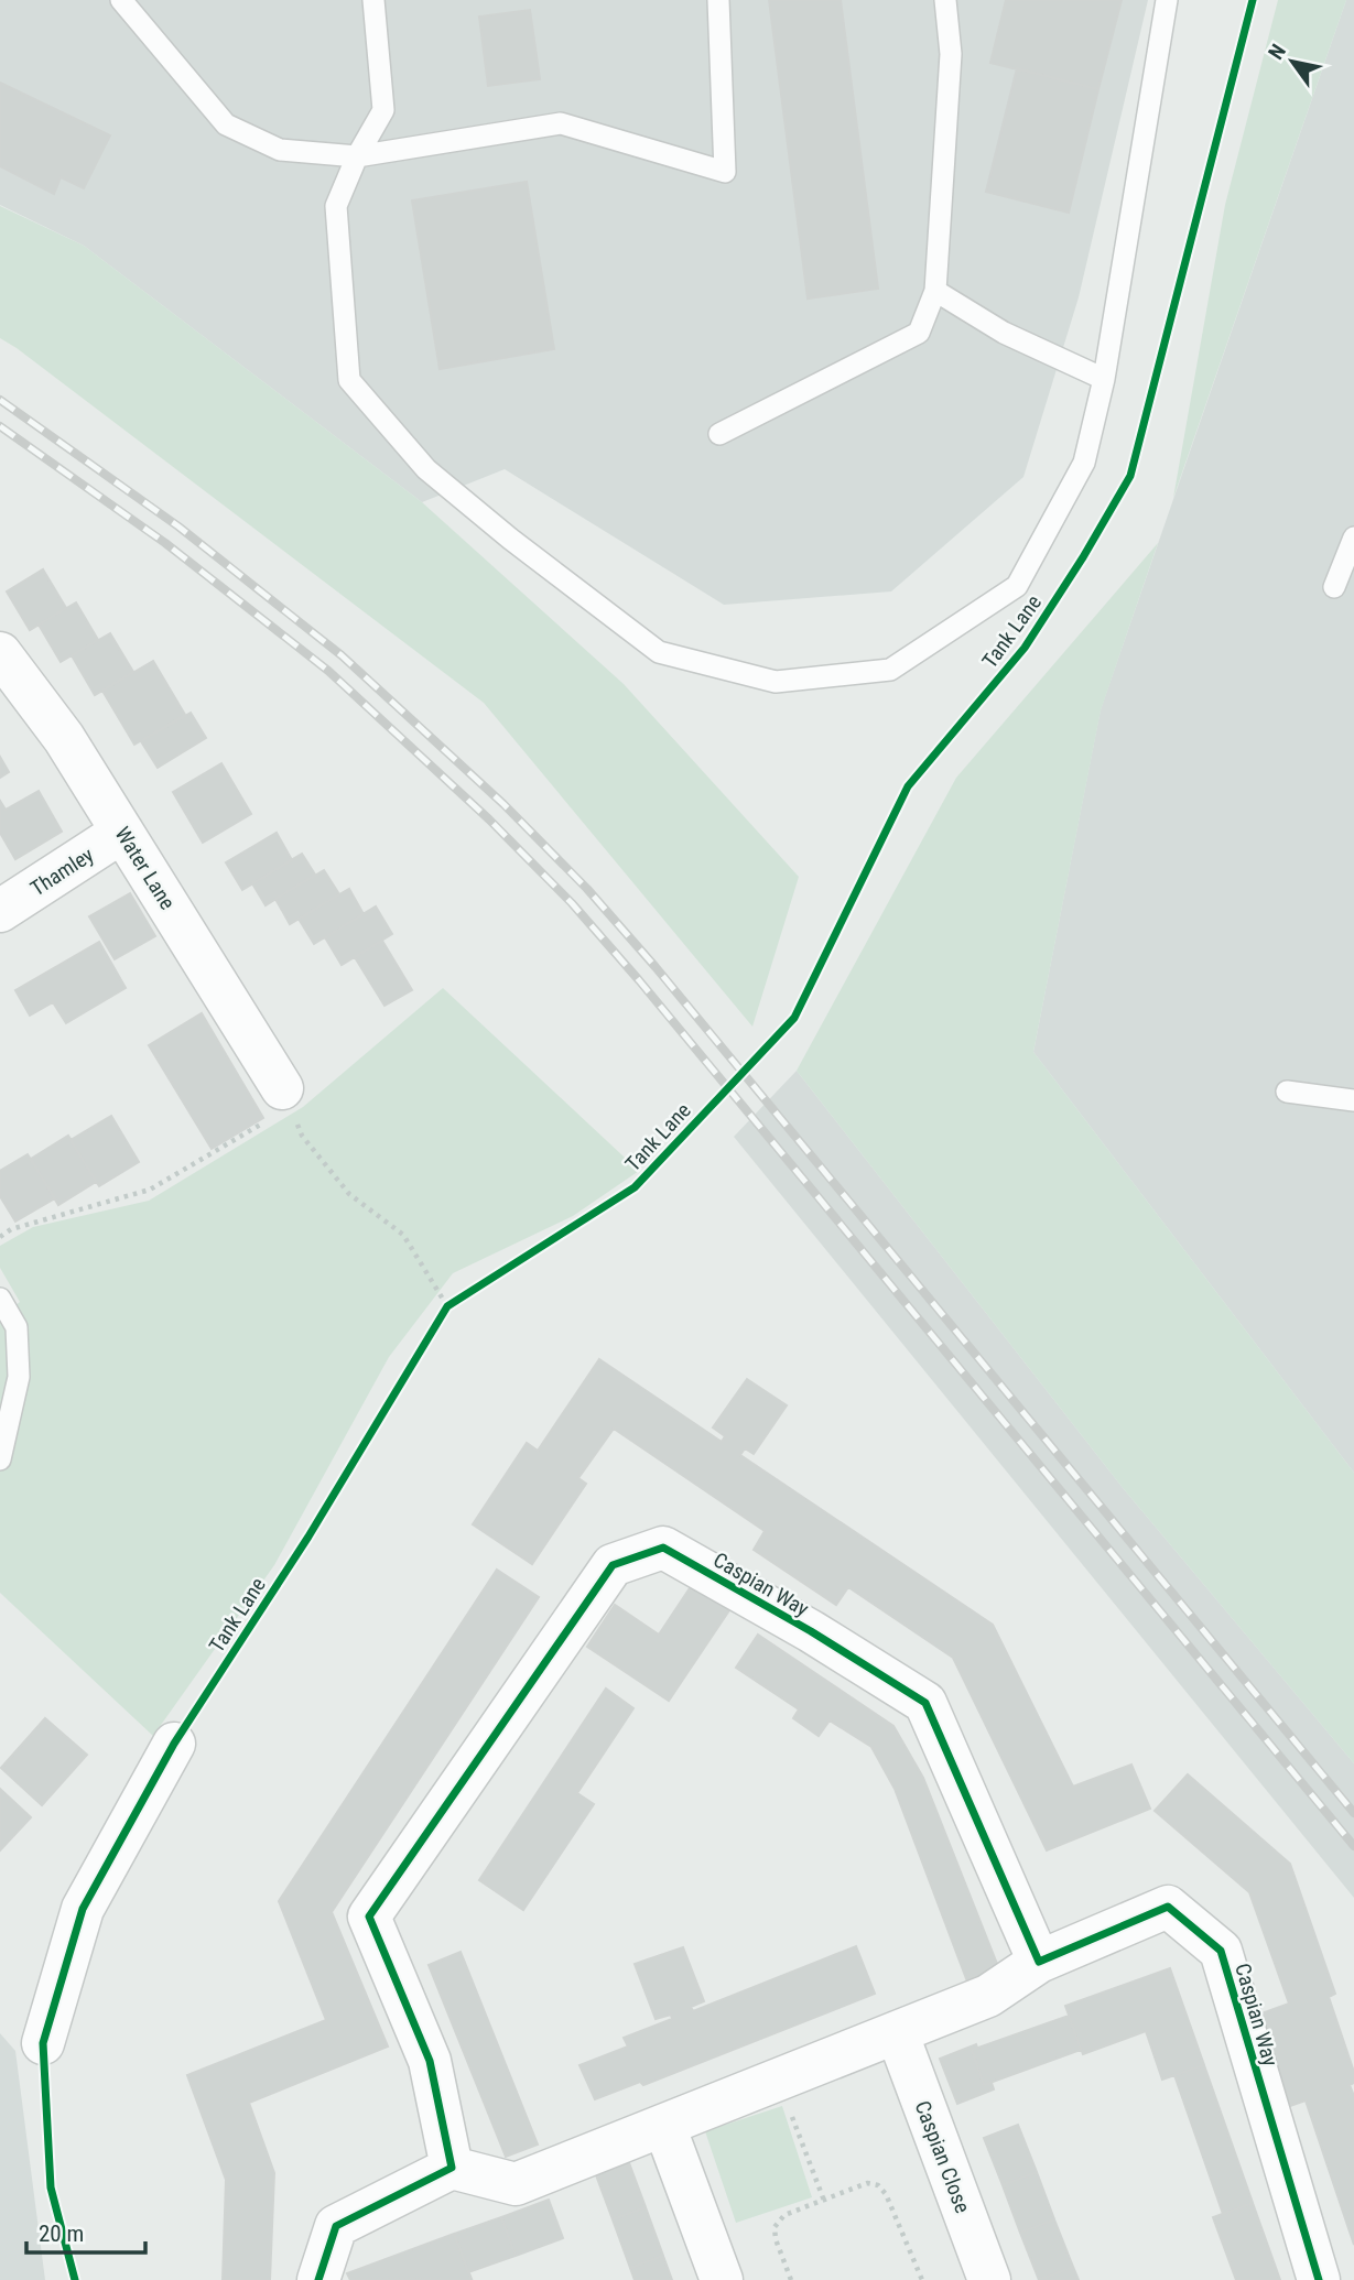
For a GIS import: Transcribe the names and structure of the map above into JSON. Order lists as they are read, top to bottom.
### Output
{
  "streets": {
    "street": [
      "Water Lane",
      "Thamley",
      "Caspian Way",
      "Caspian Close"
    ],
    "cycle path": ["Tank Lane"]
  },
  "crossings": [
    ["Water Lane", "Thamley"]
  ],
  "scale_bar": "20 m",
  "north": "top left"
}
